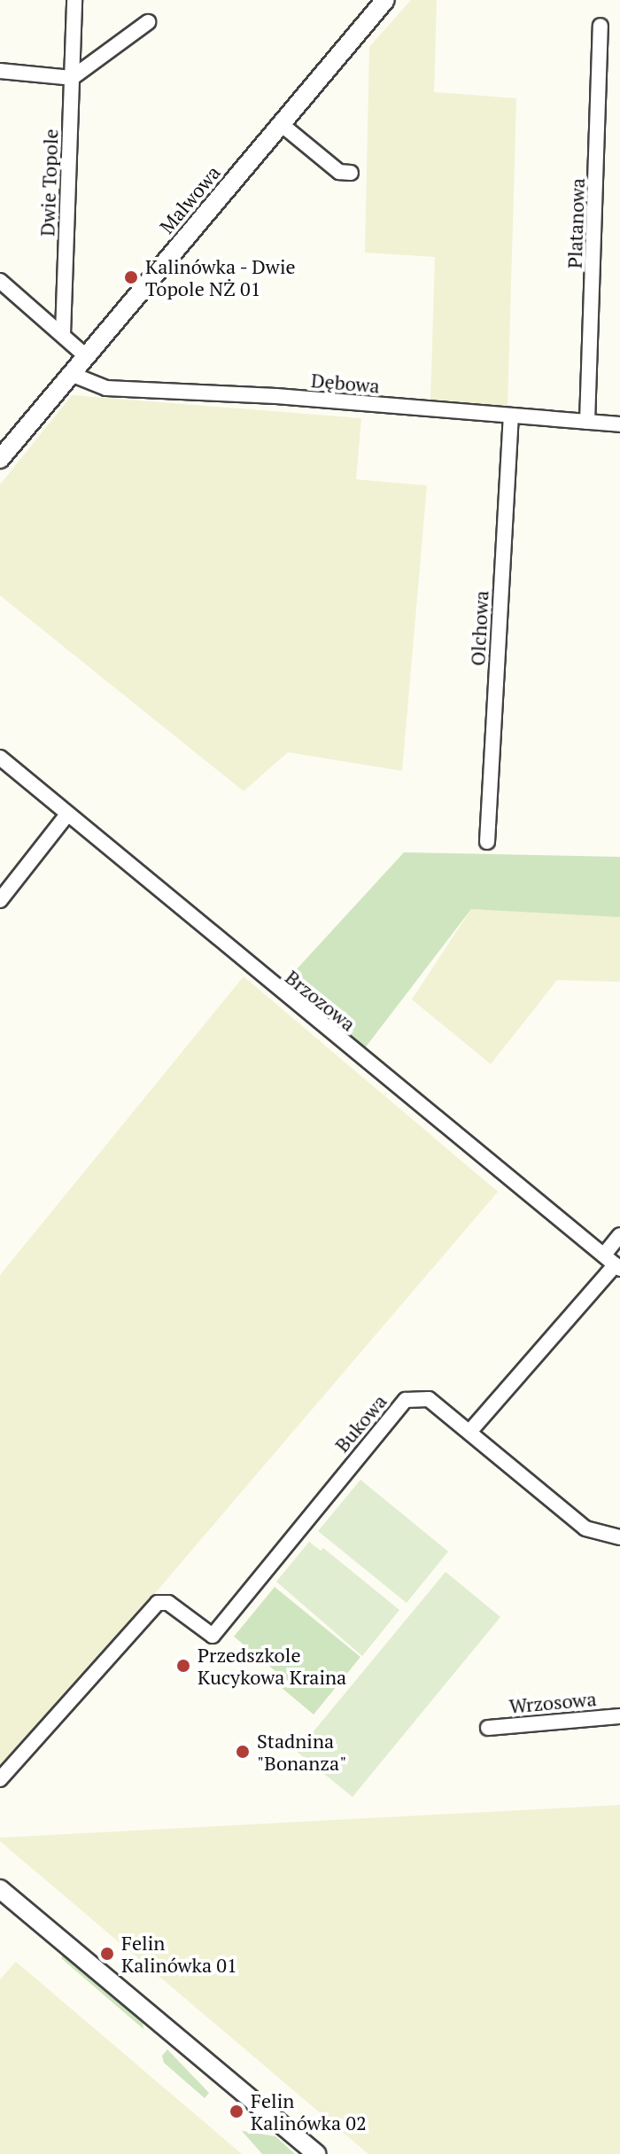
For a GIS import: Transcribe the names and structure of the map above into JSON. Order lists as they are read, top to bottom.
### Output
{
  "streets": {
    "street": [
      "Dwie Topole",
      "Malwowa",
      "Platanowa",
      "Dębowa",
      "Olchowa",
      "Brzozowa",
      "Bukowa",
      "Wrzosowa"
    ]
  },
  "crossings": [
    ["Malwowa", "Dębowa"],
    ["Platanowa", "Dębowa"],
    ["Dębowa", "Olchowa"]
  ],
  "places": [
    "Kalinówka - Dwie Topole NŻ 01",
    "Przedszkole Kucykowa Kraina",
    "Stadnina \"Bonanza\"",
    "Felin Kalinówka 01",
    "Felin Kalinówka 02"
  ]
}
